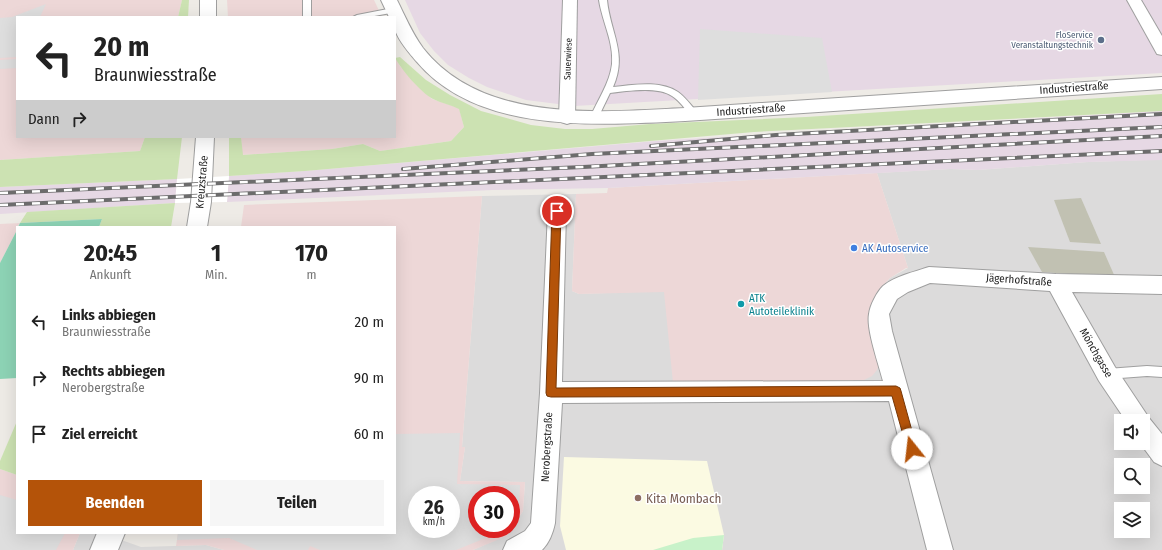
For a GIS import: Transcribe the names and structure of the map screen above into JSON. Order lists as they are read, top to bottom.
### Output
{
  "streets": {
    "street": [
      "Sauerwiese",
      "Industriestraße",
      "Kreuzstraße",
      "Jägerhofstraße",
      "Mönchgasse",
      "Nerobergstraße"
    ]
  },
  "crossings": [
    ["Sauerwiese", "Industriestraße"],
    ["Jägerhofstraße", "Mönchgasse"]
  ],
  "places": [
    "FloService Veranstaltungstechnik",
    "AK Autoservice",
    "ATK Autoteileklinik",
    "Kita Mombach"
  ],
  "page": {
    "turn": ["20 m", "Braunwiesstraße"],
    "then": "Dann",
    "eta": [
      "20:45",
      "Ankunft",
      "1",
      "Min.",
      "170",
      "m"
    ],
    "list": [
      {
        "name": "Links abbiegen",
        "note": "Braunwiesstraße",
        "value": "20 m"
      },
      {
        "name": "Rechts abbiegen",
        "note": "Nerobergstraße",
        "value": "90 m"
      },
      {
        "name": "Ziel erreicht",
        "value": "60 m"
      }
    ],
    "buttons": ["Beenden", "Teilen"],
    "speed": "26 km/h",
    "limit": "30"
  }
}
